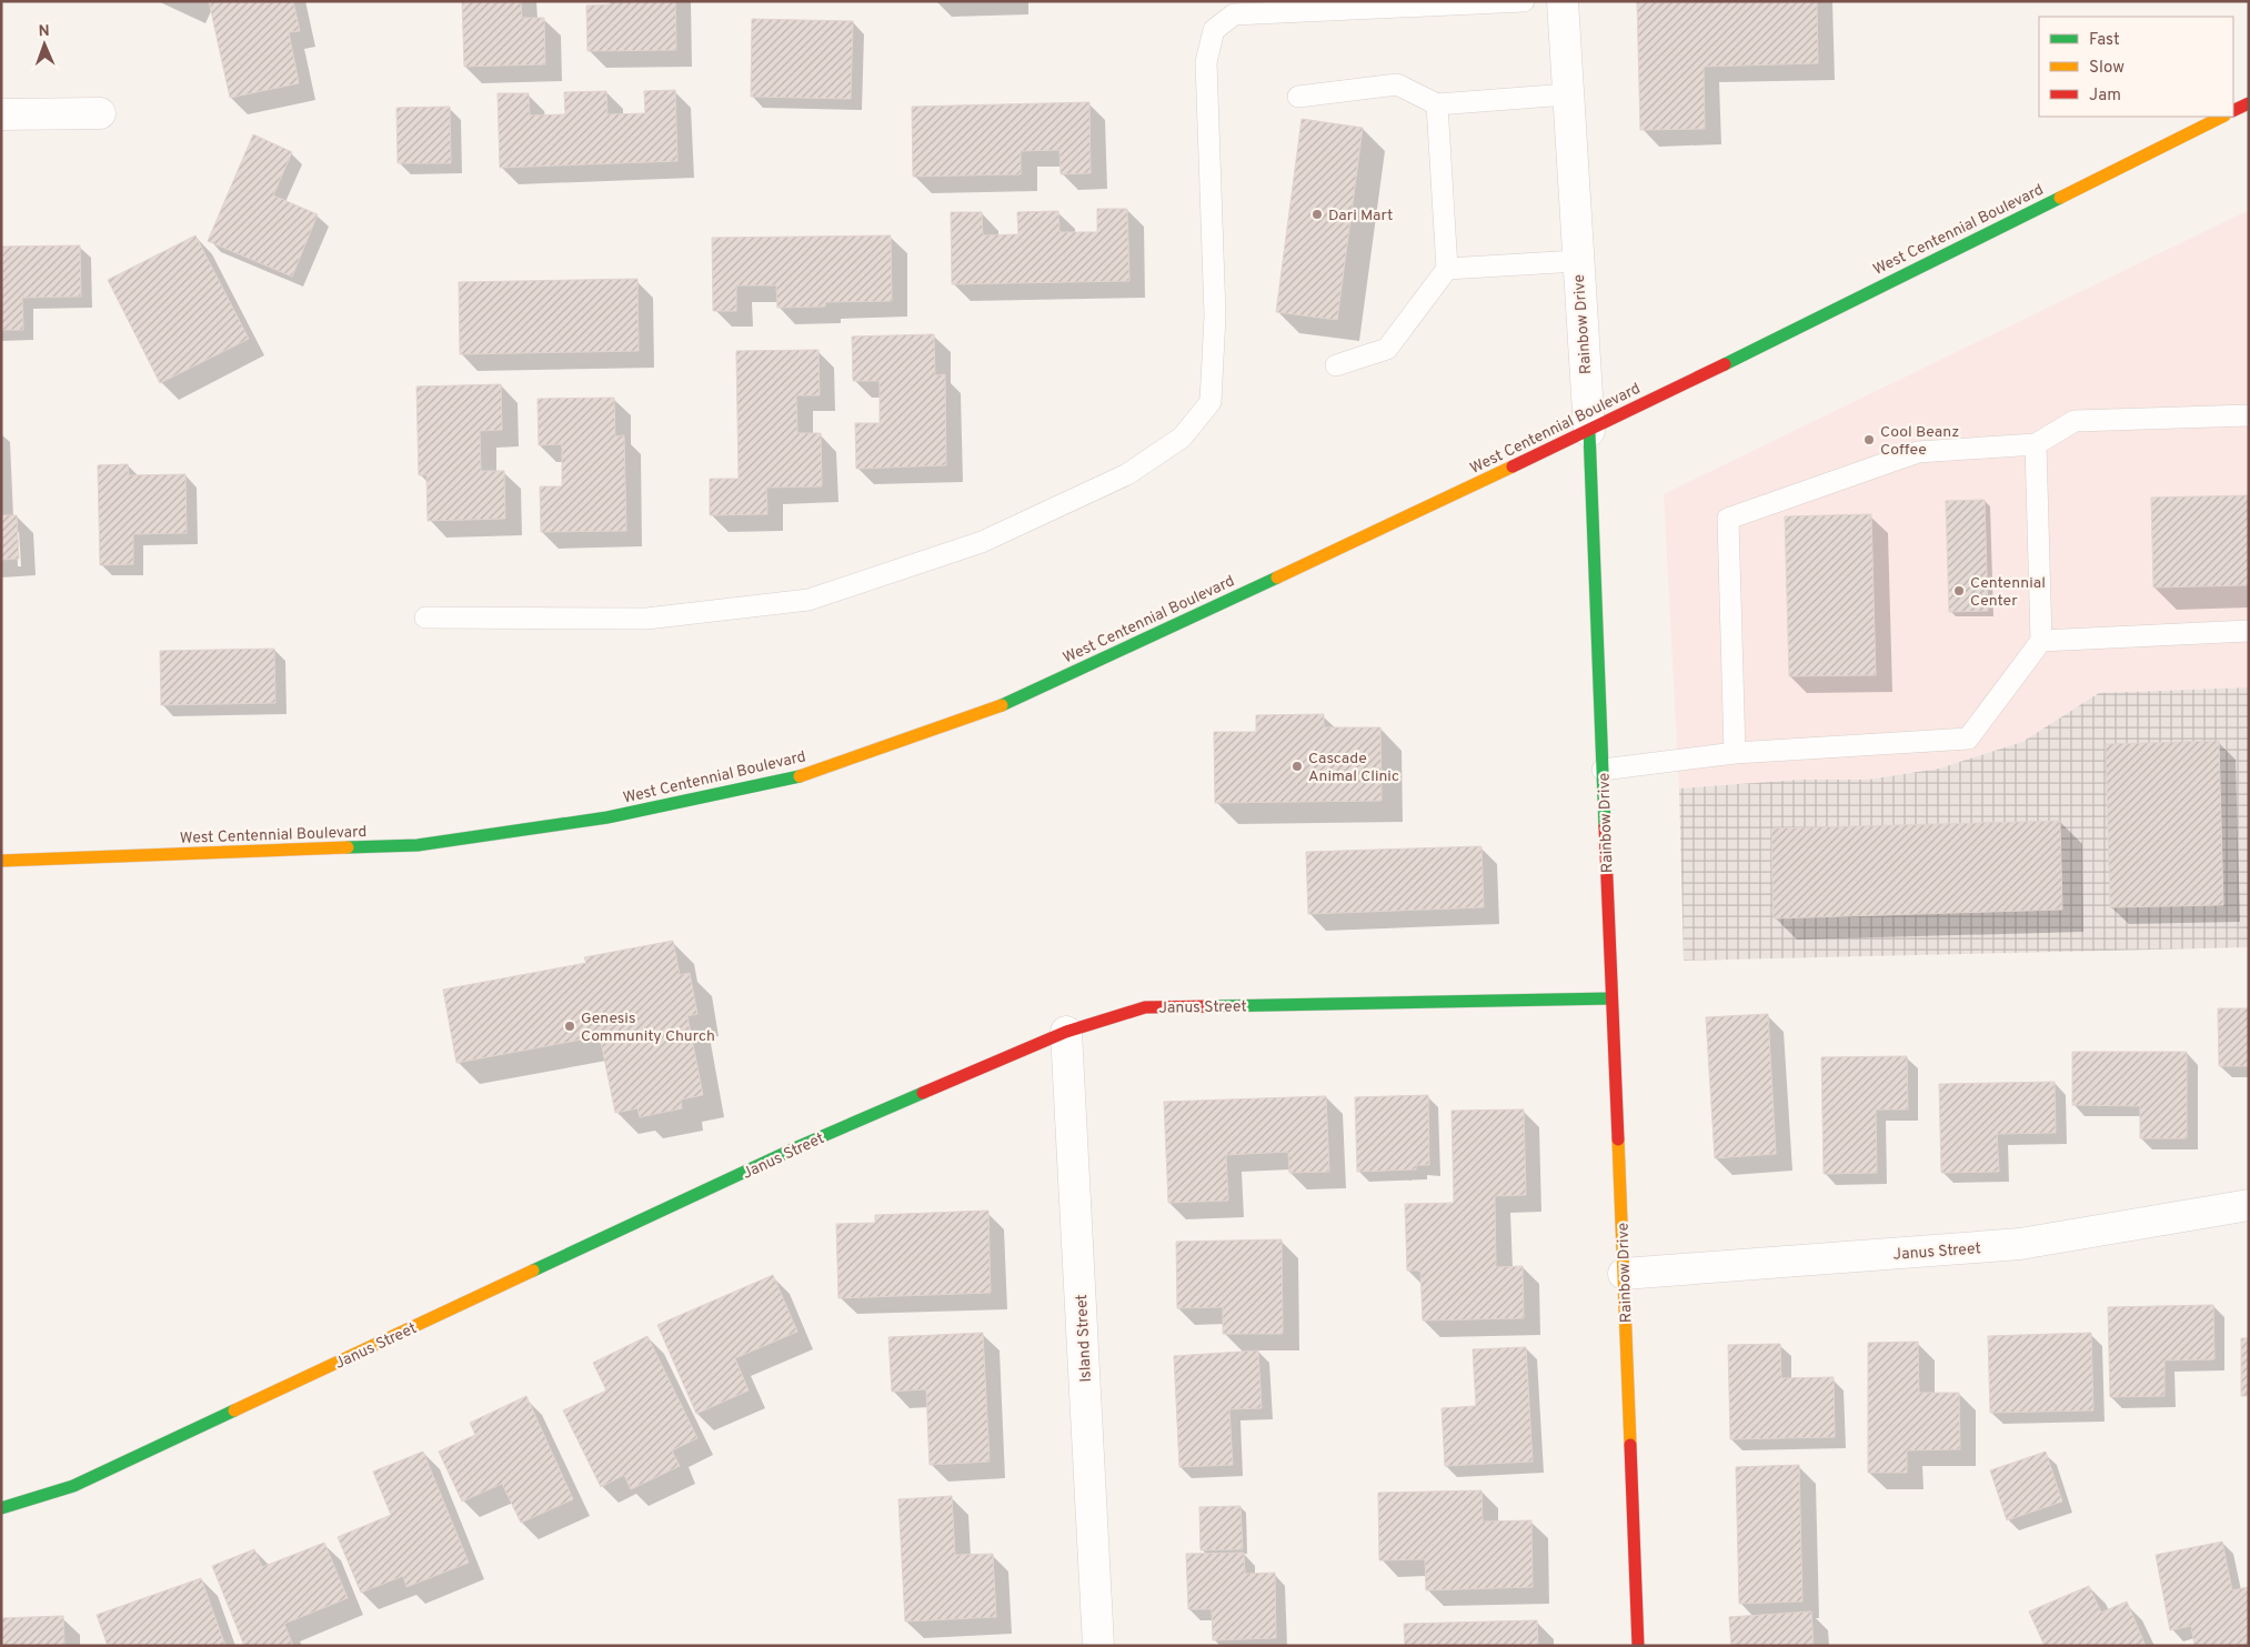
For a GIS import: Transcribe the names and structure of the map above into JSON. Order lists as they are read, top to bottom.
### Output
{
  "streets": {
    "street": [
      "West Centennial Boulevard",
      "Rainbow Drive",
      "Janus Street",
      "Island Street"
    ]
  },
  "crossings": [
    ["West Centennial Boulevard", "Rainbow Drive"],
    ["Rainbow Drive", "Janus Street"],
    ["Janus Street", "Island Street"]
  ],
  "places": [
    "Dari Mart",
    "Cool Beanz Coffee",
    "Centennial Center",
    "Cascade Animal Clinic",
    "Genesis Community Church"
  ],
  "legend": ["Fast", "Slow", "Jam"],
  "north": "top"
}
